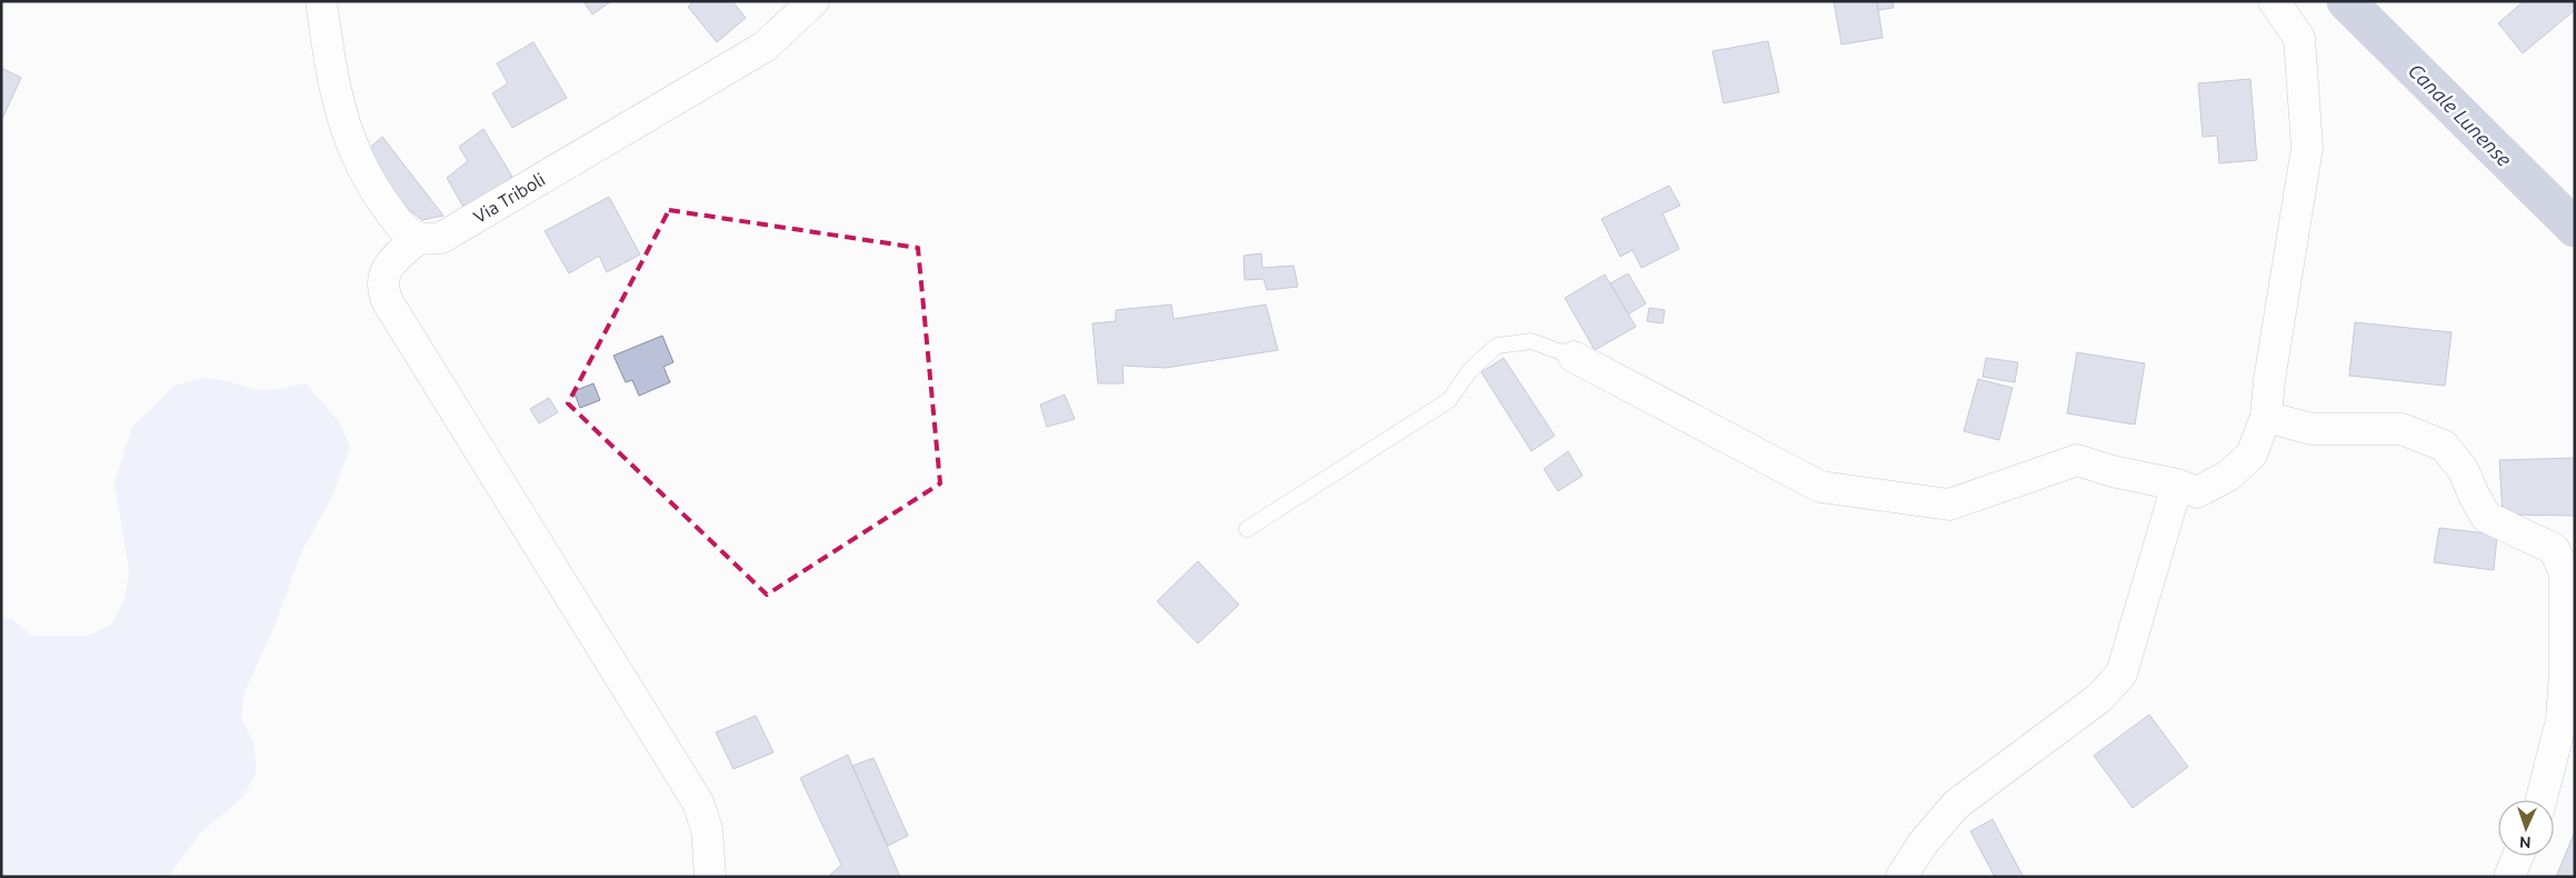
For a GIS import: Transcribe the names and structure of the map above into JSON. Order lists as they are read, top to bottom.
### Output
{
  "streets": {
    "street": ["Via Triboli"]
  },
  "water": ["Canale Lunense"],
  "north": "bottom"
}
